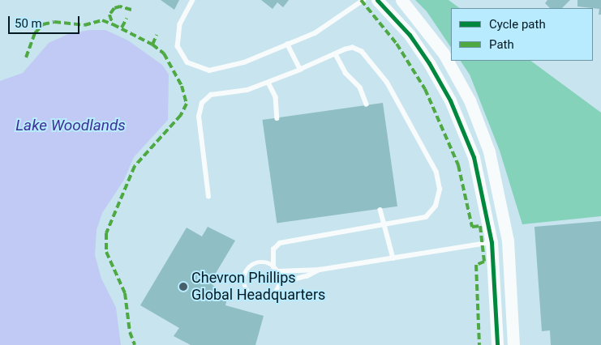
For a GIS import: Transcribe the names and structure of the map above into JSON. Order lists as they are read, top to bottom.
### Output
{
  "water": ["Lake Woodlands"],
  "places": ["Chevron Phillips Global Headquarters"],
  "legend": ["Cycle path", "Path"],
  "scale_bar": "50 m"
}
